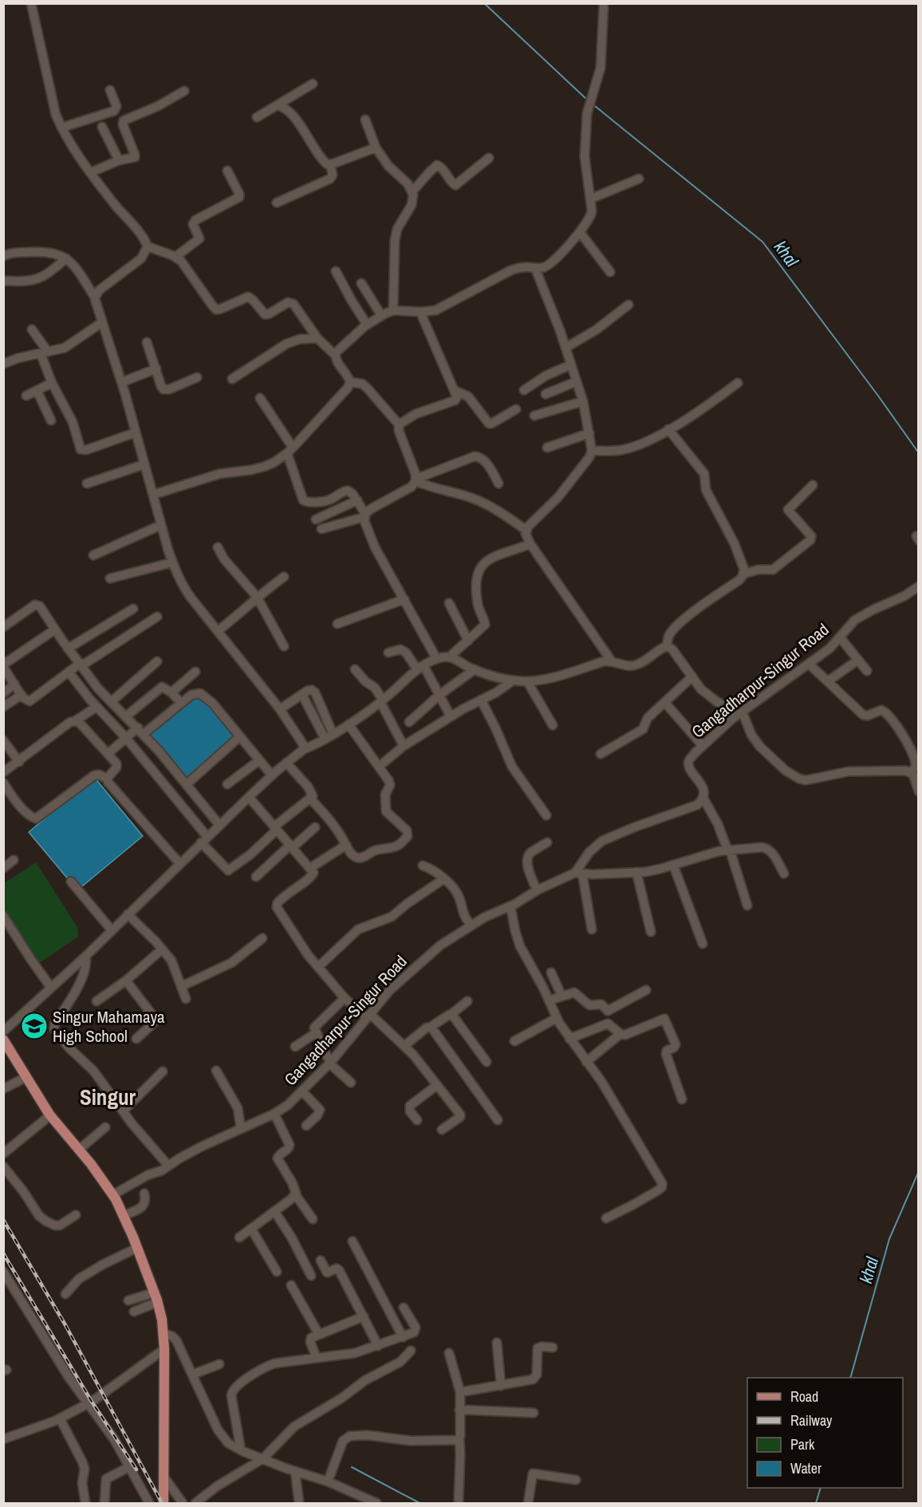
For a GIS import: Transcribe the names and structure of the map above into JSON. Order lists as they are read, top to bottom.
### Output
{
  "streets": {
    "street": ["Gangadharpur-Singur Road"]
  },
  "districts": ["Singur"],
  "water": ["khal"],
  "places": {
    "school or university": ["Singur Mahamaya High School"]
  },
  "legend": [
    "Road",
    "Railway",
    "Park",
    "Water"
  ]
}
